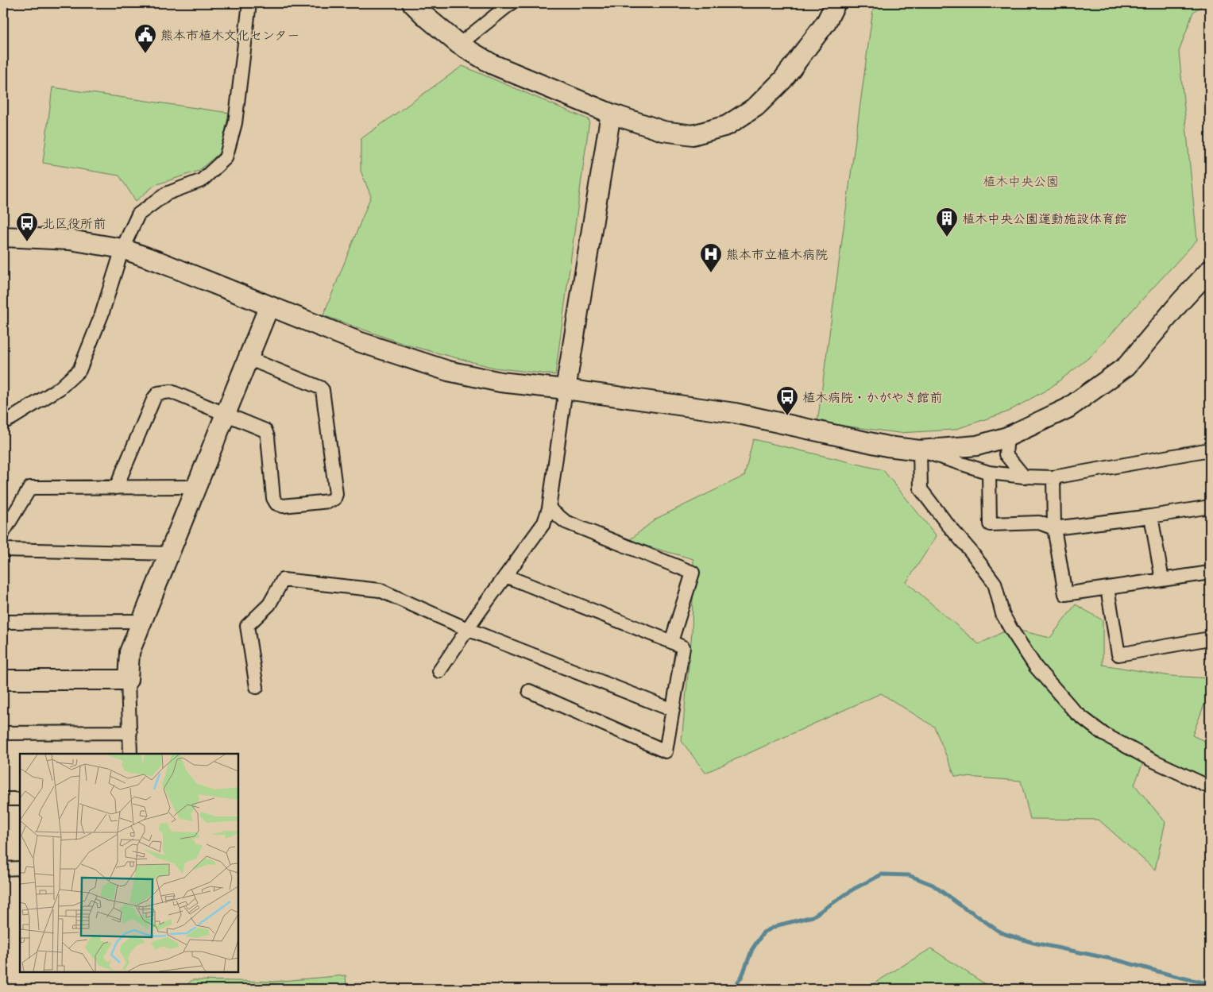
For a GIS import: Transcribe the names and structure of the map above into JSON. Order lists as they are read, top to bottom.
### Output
{
  "parks": ["植木中央公園"],
  "places": {
    "public building": ["熊本市植木文化センター"],
    "building": ["植木中央公園運動施設体育館"],
    "bus stop": ["北区役所前", "植木病院・かがやき館前"],
    "hospital": ["熊本市立植木病院"]
  }
}
